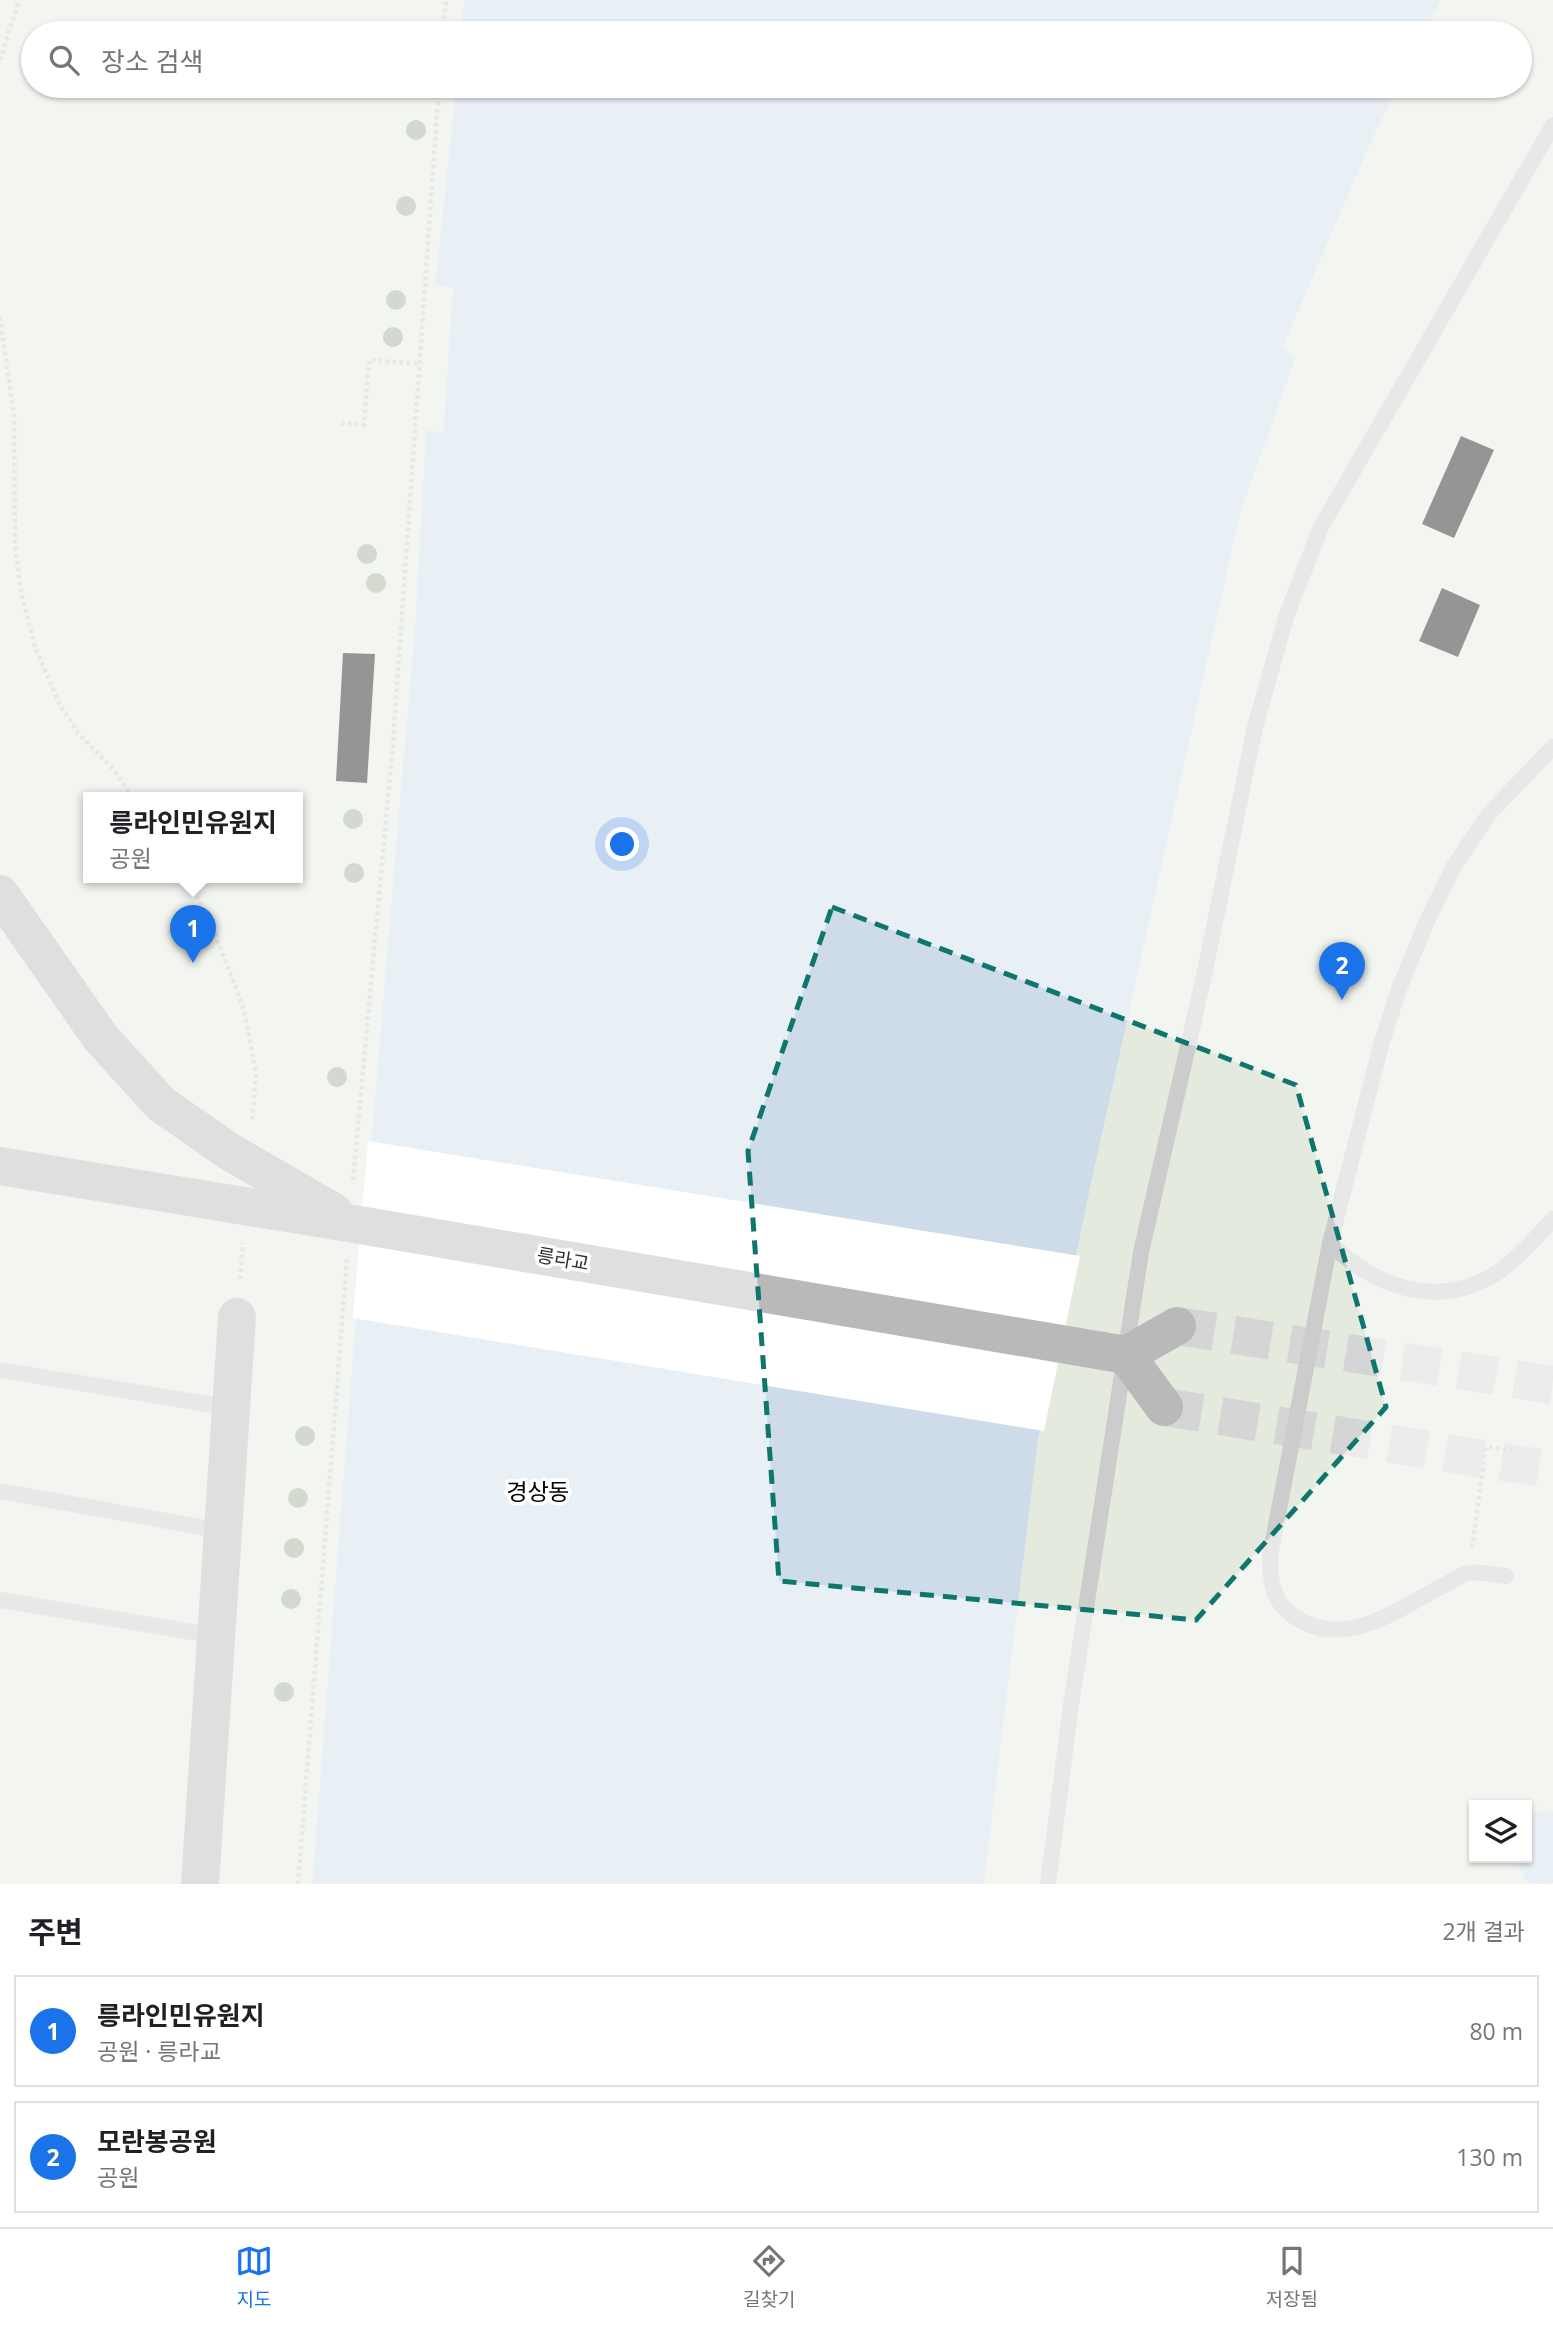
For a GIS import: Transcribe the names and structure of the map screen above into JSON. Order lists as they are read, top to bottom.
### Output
{
  "streets": {
    "main road": ["릉라교"]
  },
  "districts": ["경상동"],
  "page": {
    "search": "장소 검색",
    "popup": ["릉라인민유원지", "공원"],
    "pins": ["1", "2"],
    "heading": ["주변", "2개 결과"],
    "list": [
      {
        "mark": "1",
        "name": "릉라인민유원지",
        "note": "공원 · 릉라교",
        "value": "80 m"
      },
      {
        "mark": "2",
        "name": "모란봉공원",
        "note": "공원",
        "value": "130 m"
      }
    ],
    "nav": ["지도", "길찾기", "저장됨"]
  }
}
